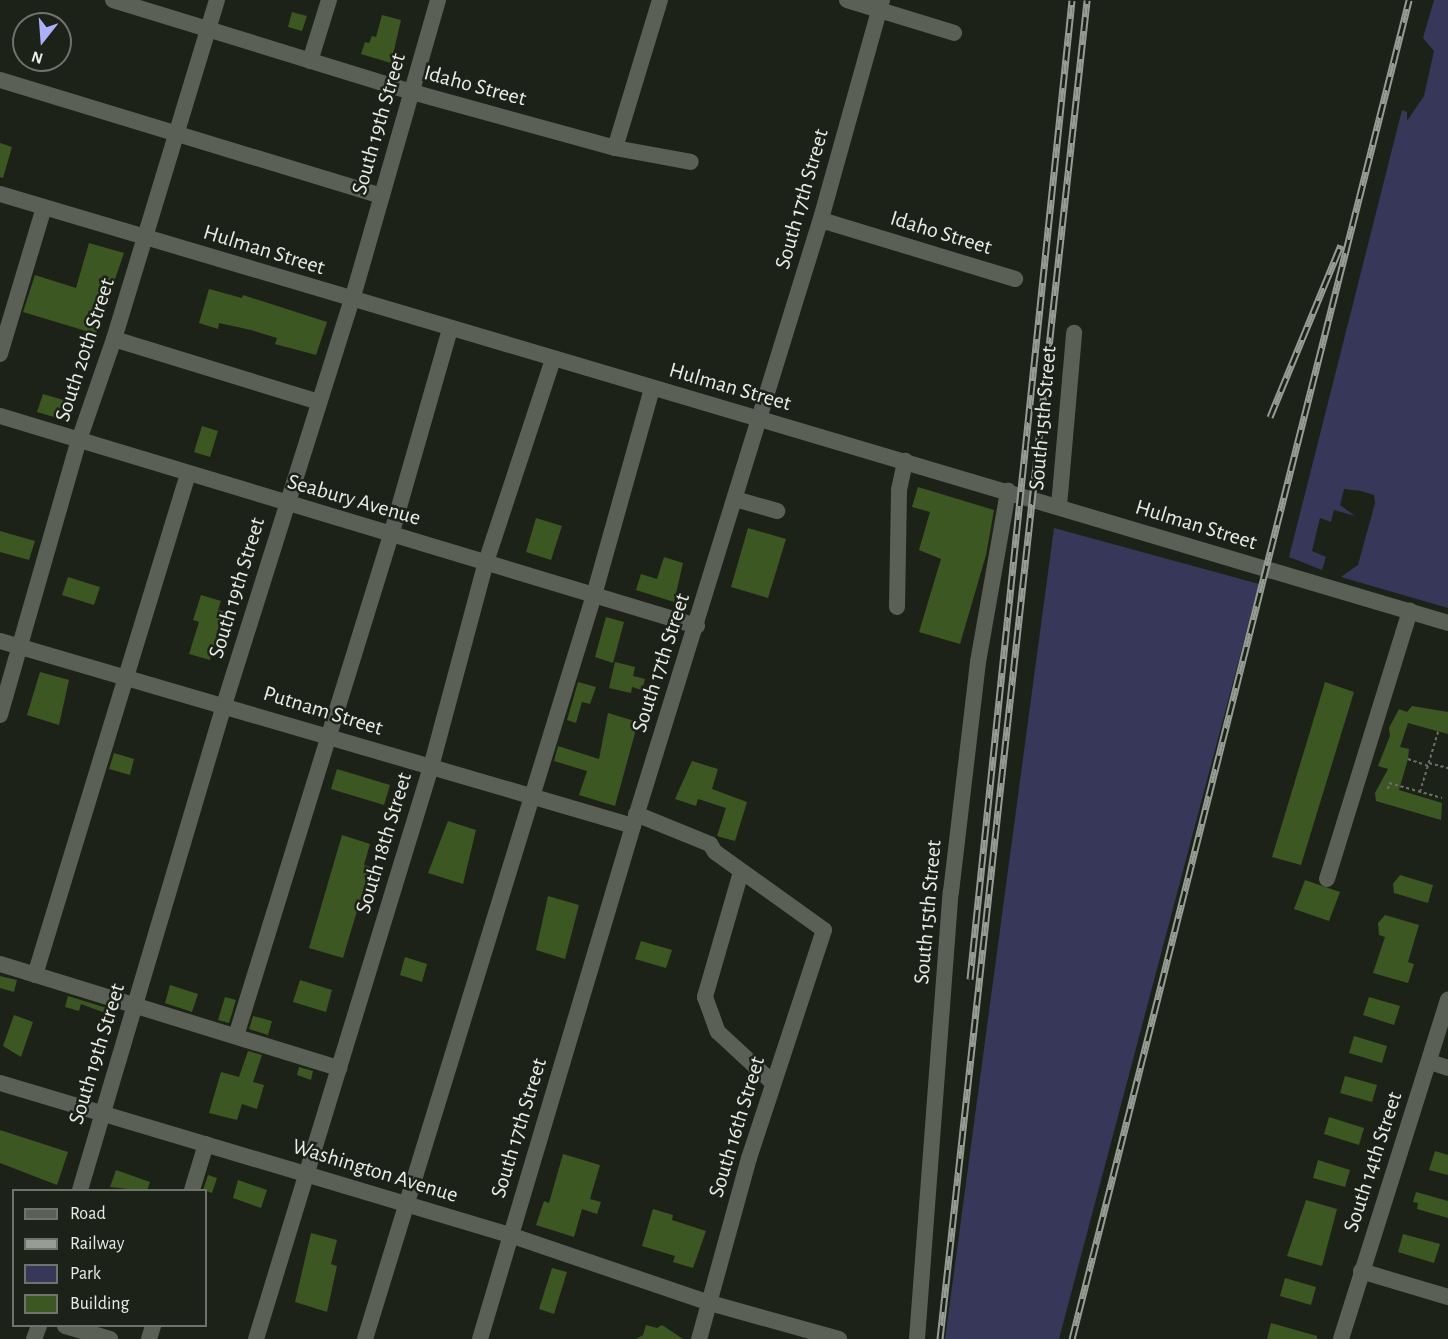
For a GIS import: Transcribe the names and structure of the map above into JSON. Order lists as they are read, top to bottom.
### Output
{
  "streets": {
    "street": [
      "Idaho Street",
      "South 19th Street",
      "South 17th Street",
      "Hulman Street",
      "South 20th Street",
      "South 15th Street",
      "Seabury Avenue",
      "Putnam Street",
      "South 18th Street",
      "South 16th Street",
      "South 14th Street",
      "Washington Avenue"
    ]
  },
  "crossings": [
    ["Idaho Street", "South 19th Street"],
    ["Idaho Street", "South 17th Street"],
    ["Idaho Street", "South 20th Street"],
    ["South 19th Street", "Hulman Street"],
    ["South 19th Street", "Seabury Avenue"],
    ["South 19th Street", "Putnam Street"],
    ["South 19th Street", "Washington Avenue"],
    ["South 17th Street", "Hulman Street"],
    ["South 17th Street", "Seabury Avenue"],
    ["South 17th Street", "Putnam Street"],
    ["South 17th Street", "Washington Avenue"],
    ["Hulman Street", "South 20th Street"],
    ["Hulman Street", "South 15th Street"],
    ["Hulman Street", "South 18th Street"],
    ["South 20th Street", "Seabury Avenue"],
    ["South 20th Street", "Putnam Street"],
    ["Seabury Avenue", "South 18th Street"],
    ["Putnam Street", "South 18th Street"],
    ["Putnam Street", "South 16th Street"],
    ["South 18th Street", "Washington Avenue"],
    ["South 16th Street", "Washington Avenue"]
  ],
  "legend": [
    "Road",
    "Railway",
    "Park",
    "Building"
  ],
  "north": "bottom"
}
